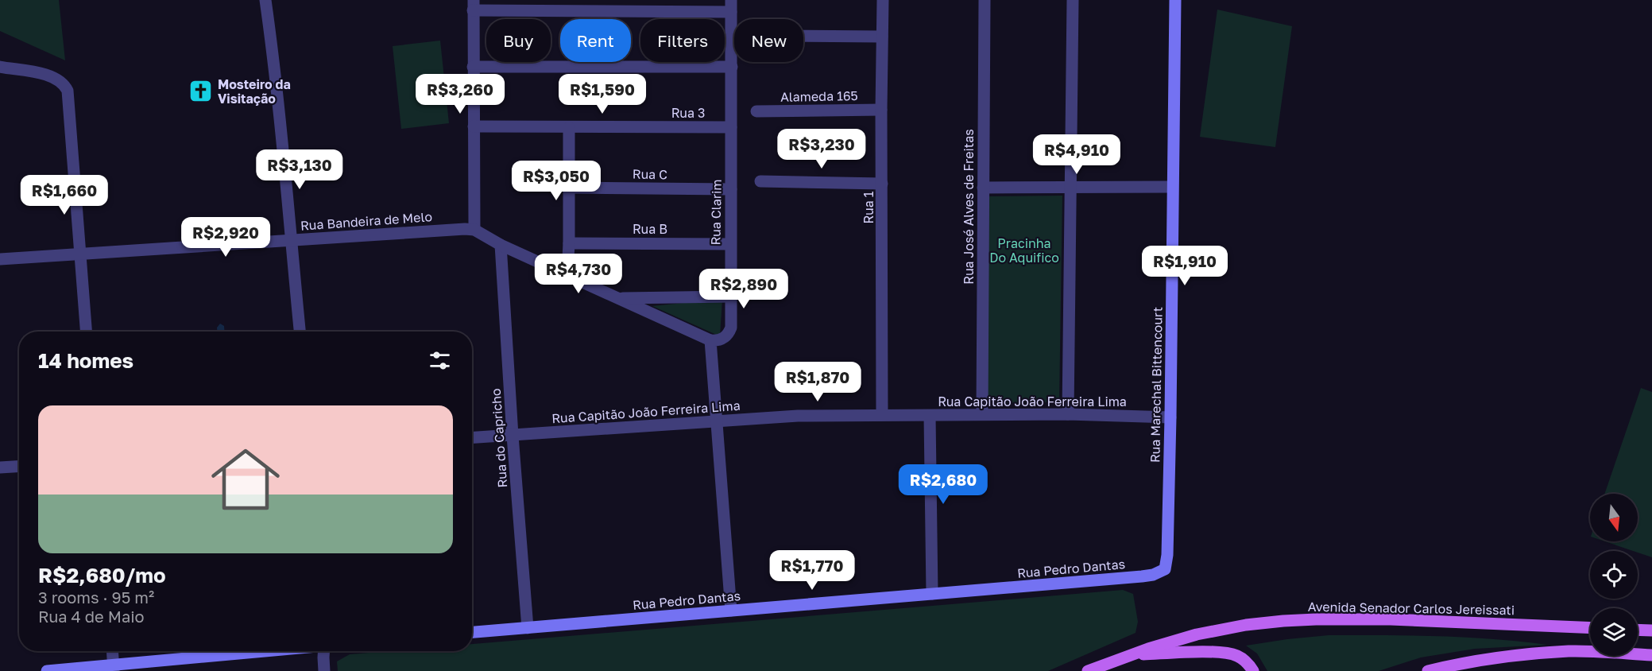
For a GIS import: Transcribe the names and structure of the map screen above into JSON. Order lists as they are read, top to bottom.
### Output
{
  "streets": {
    "main road": ["Rua Marechal Bittencourt", "Rua Pedro Dantas", "Avenida Senador Carlos Jereissati"],
    "street": [
      "Alameda 165",
      "Rua 3",
      "Rua C",
      "Rua José Alves de Freitas",
      "Rua 1",
      "Rua Clarim",
      "Rua Bandeira de Melo",
      "Rua B",
      "Rua Capitão João Ferreira Lima",
      "Rua do Capricho"
    ]
  },
  "crossings": [
    ["Alameda 165", "Rua 1"],
    ["Rua 3", "Rua Clarim"],
    ["Rua C", "Rua Clarim"],
    ["Rua José Alves de Freitas", "Rua Capitão João Ferreira Lima"],
    ["Rua 1", "Rua Capitão João Ferreira Lima"],
    ["Rua Clarim", "Rua B"],
    ["Rua Marechal Bittencourt", "Rua Capitão João Ferreira Lima"],
    ["Rua Marechal Bittencourt", "Rua Pedro Dantas"],
    ["Rua Capitão João Ferreira Lima", "Rua do Capricho"],
    ["Rua do Capricho", "Rua Pedro Dantas"]
  ],
  "parks": ["Pracinha Do Aquifico"],
  "places": {
    "church": ["Mosteiro da Visitação"]
  },
  "north": "bottom",
  "page": {
    "chip": [
      "Buy",
      "Rent",
      "Filters",
      "New"
    ],
    "price": [
      "R$3,260",
      "R$1,590",
      "R$3,230",
      "R$4,910",
      "R$3,130",
      "R$3,050",
      "R$1,660",
      "R$2,920",
      "R$1,910",
      "R$4,730",
      "R$2,890",
      "R$1,870",
      "R$2,680",
      "R$1,770"
    ],
    "heading": "14 homes",
    "list": [
      {
        "name": "R$2,680/mo",
        "note": "3 rooms · 95 m² · Rua 4 de Maio"
      }
    ]
  }
}
